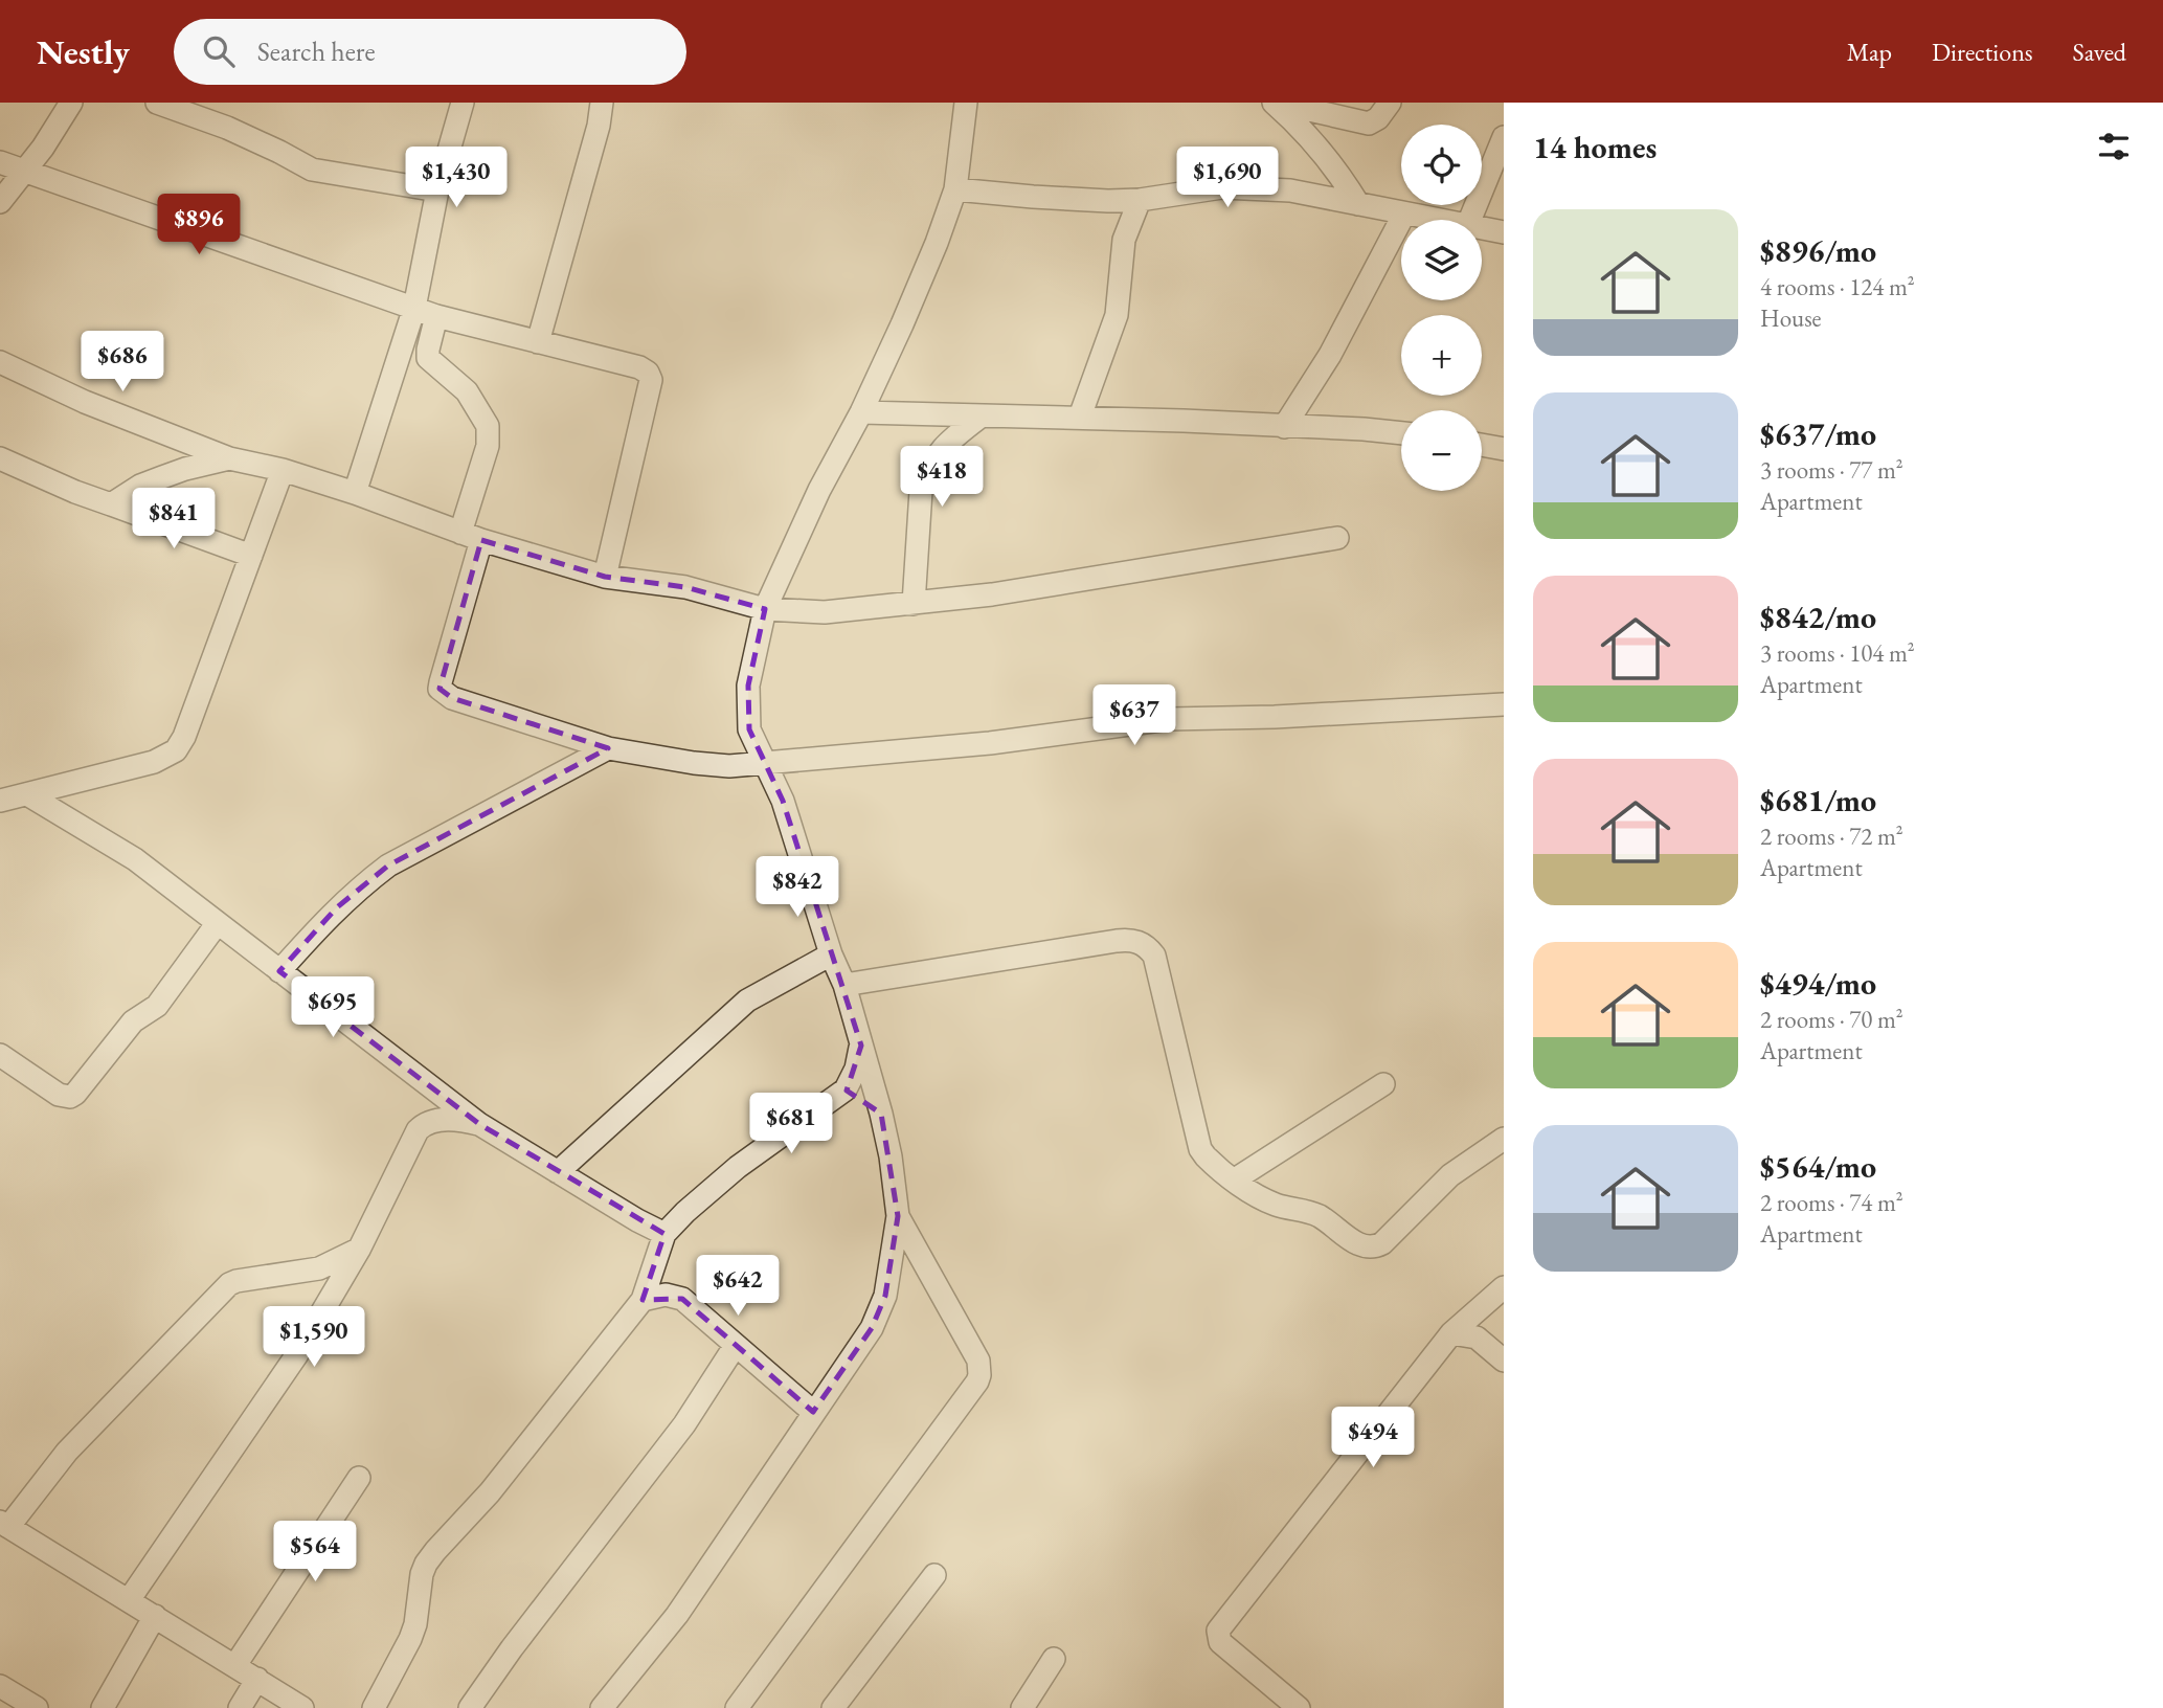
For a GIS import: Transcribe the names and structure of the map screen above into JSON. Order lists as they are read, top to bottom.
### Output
{
  "page": {
    "header": "Nestly",
    "search": "Search here",
    "nav": ["Map", "Directions", "Saved"],
    "heading": "14 homes",
    "map_buttons": ["+", "−"],
    "price": [
      "$1,430",
      "$1,690",
      "$896",
      "$686",
      "$418",
      "$841",
      "$637",
      "$842",
      "$695",
      "$681",
      "$642",
      "$1,590",
      "$494",
      "$564"
    ],
    "list": [
      {
        "name": "$896/mo",
        "note": "4 rooms · 124 m² · House"
      },
      {
        "name": "$637/mo",
        "note": "3 rooms · 77 m² · Apartment"
      },
      {
        "name": "$842/mo",
        "note": "3 rooms · 104 m² · Apartment"
      },
      {
        "name": "$681/mo",
        "note": "2 rooms · 72 m² · Apartment"
      },
      {
        "name": "$494/mo",
        "note": "2 rooms · 70 m² · Apartment"
      },
      {
        "name": "$564/mo",
        "note": "2 rooms · 74 m² · Apartment"
      }
    ]
  }
}
